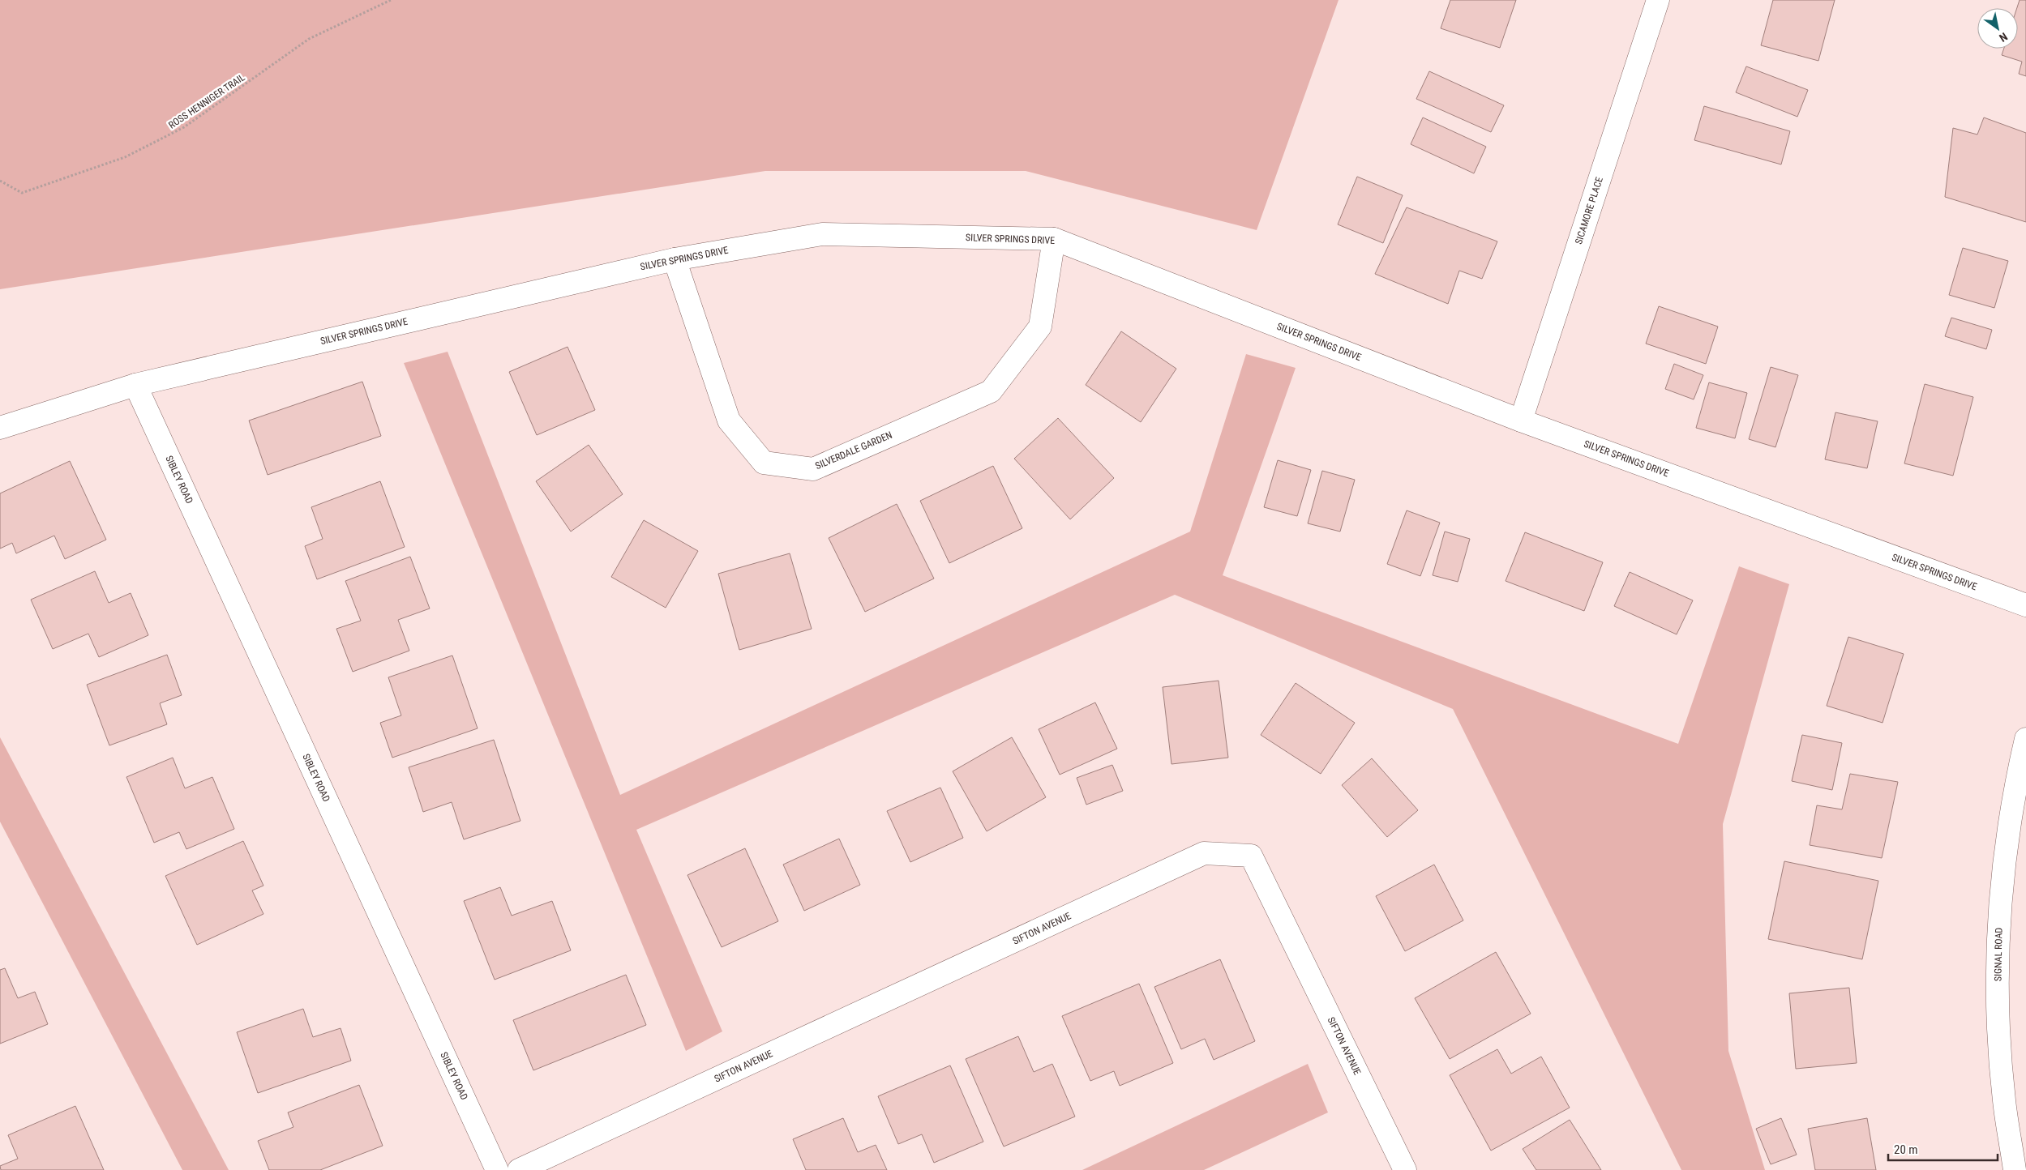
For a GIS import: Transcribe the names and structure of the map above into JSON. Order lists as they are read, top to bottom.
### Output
{
  "streets": {
    "street": [
      "SICAMORE PLACE",
      "SILVER SPRINGS DRIVE",
      "SILVERDALE GARDEN",
      "SIBLEY ROAD",
      "SIFTON AVENUE",
      "SIGNAL ROAD"
    ],
    "path": ["ROSS HENNIGER TRAIL"]
  },
  "crossings": [
    ["SICAMORE PLACE", "SILVER SPRINGS DRIVE"],
    ["SILVER SPRINGS DRIVE", "SILVERDALE GARDEN"],
    ["SILVER SPRINGS DRIVE", "SIBLEY ROAD"]
  ],
  "scale_bar": "20 m",
  "north": "bottom right"
}
